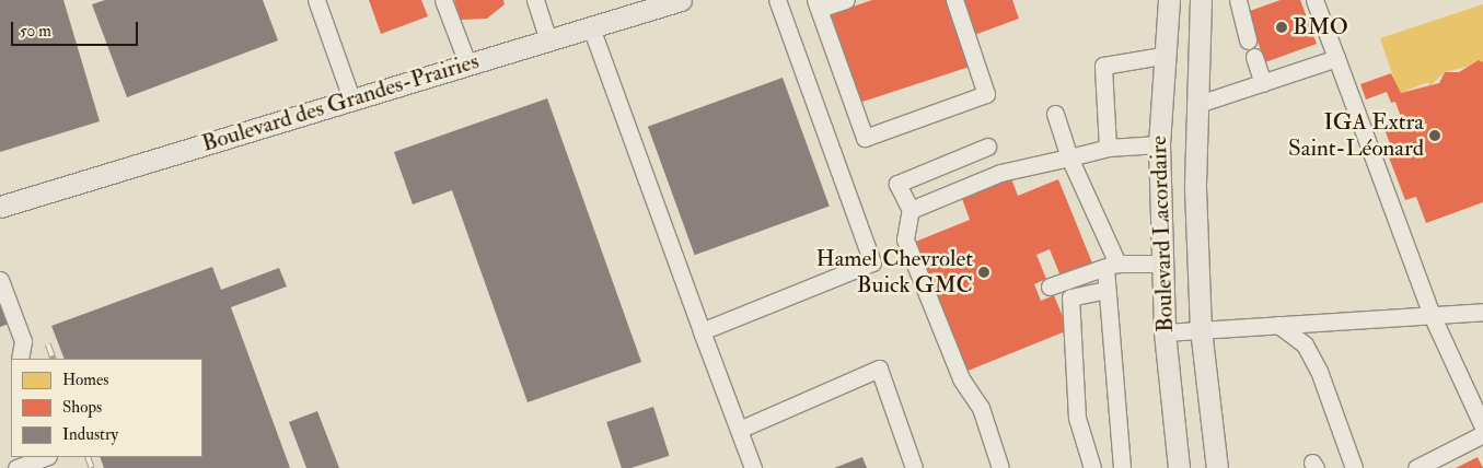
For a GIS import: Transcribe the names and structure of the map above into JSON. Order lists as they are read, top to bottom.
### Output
{
  "streets": {
    "main road": ["Boulevard des Grandes-Prairies", "Boulevard Lacordaire"]
  },
  "places": ["BMO", "IGA Extra Saint-Léonard", "Hamel Chevrolet Buick GMC"],
  "legend": ["Homes", "Shops", "Industry"],
  "scale_bar": "50 m"
}
